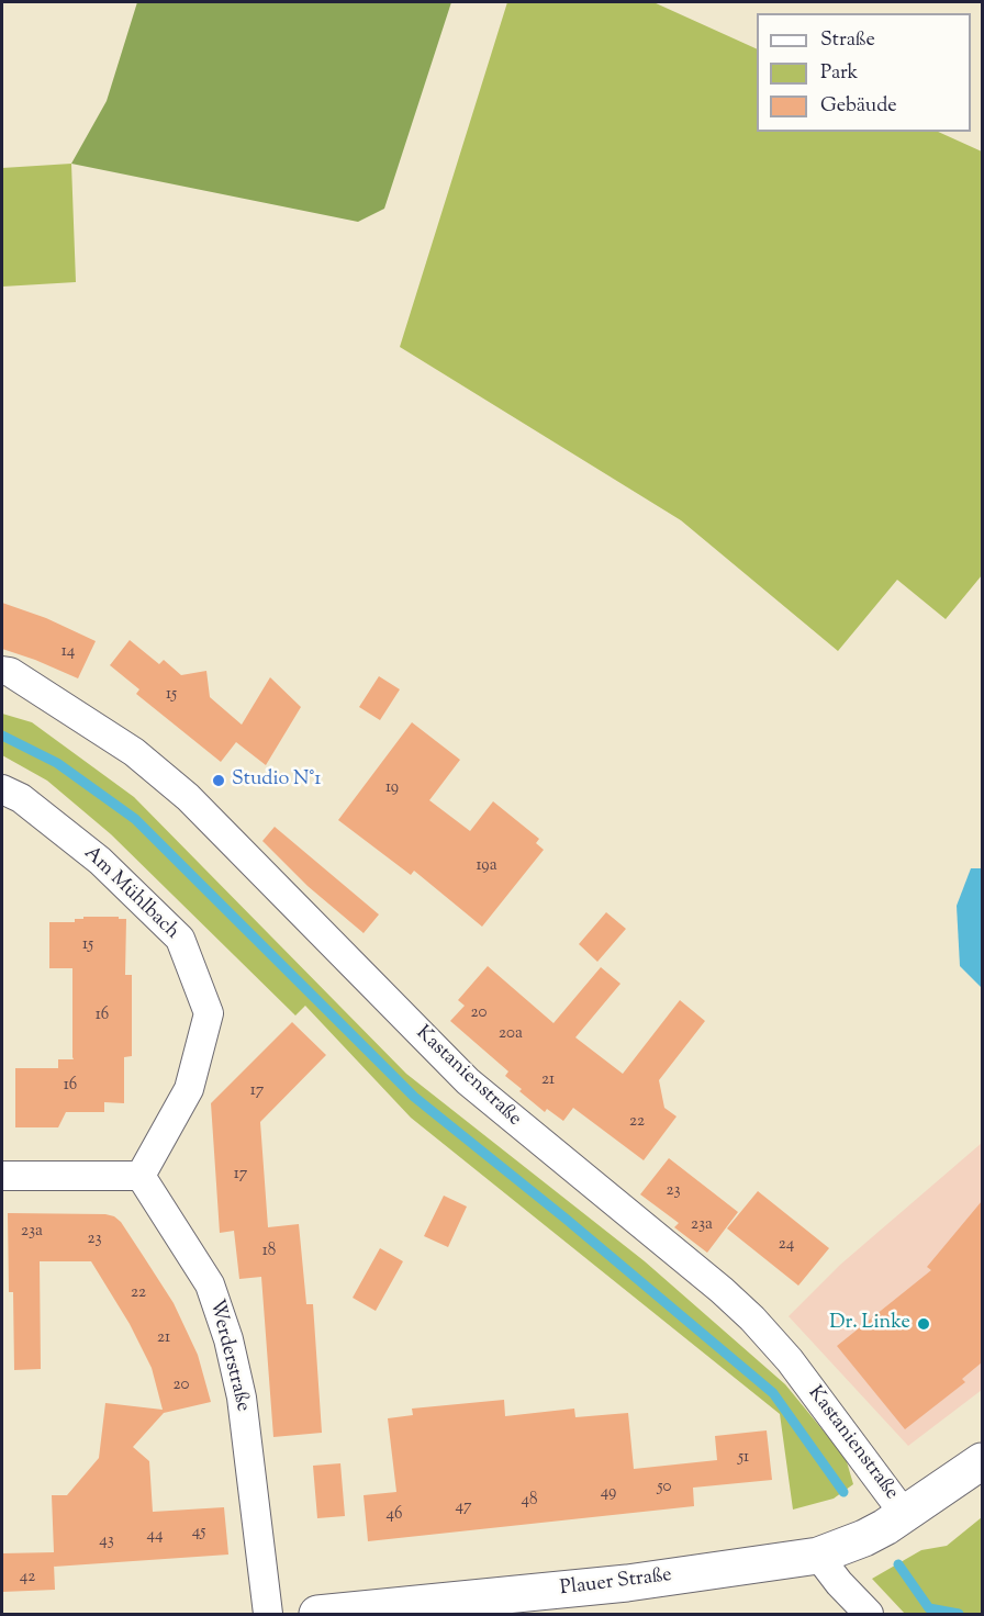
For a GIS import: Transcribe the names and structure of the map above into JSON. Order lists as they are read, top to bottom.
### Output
{
  "streets": {
    "main road": ["Plauer Straße"],
    "street": ["Am Mühlbach", "Kastanienstraße", "Werderstraße"]
  },
  "crossings": [
    ["Am Mühlbach", "Werderstraße"],
    ["Kastanienstraße", "Plauer Straße"]
  ],
  "places": ["Studio N°1", "Dr. Linke"],
  "house_numbers": [
    "14",
    "15",
    "19",
    "19a",
    "15",
    "20",
    "16",
    "20a",
    "21",
    "16",
    "17",
    "22",
    "17",
    "23",
    "23a",
    "23a",
    "23",
    "24",
    "18",
    "22",
    "21",
    "20",
    "51",
    "50",
    "49",
    "48",
    "47",
    "46",
    "45",
    "44",
    "43",
    "42"
  ],
  "legend": ["Straße", "Park", "Gebäude"]
}
